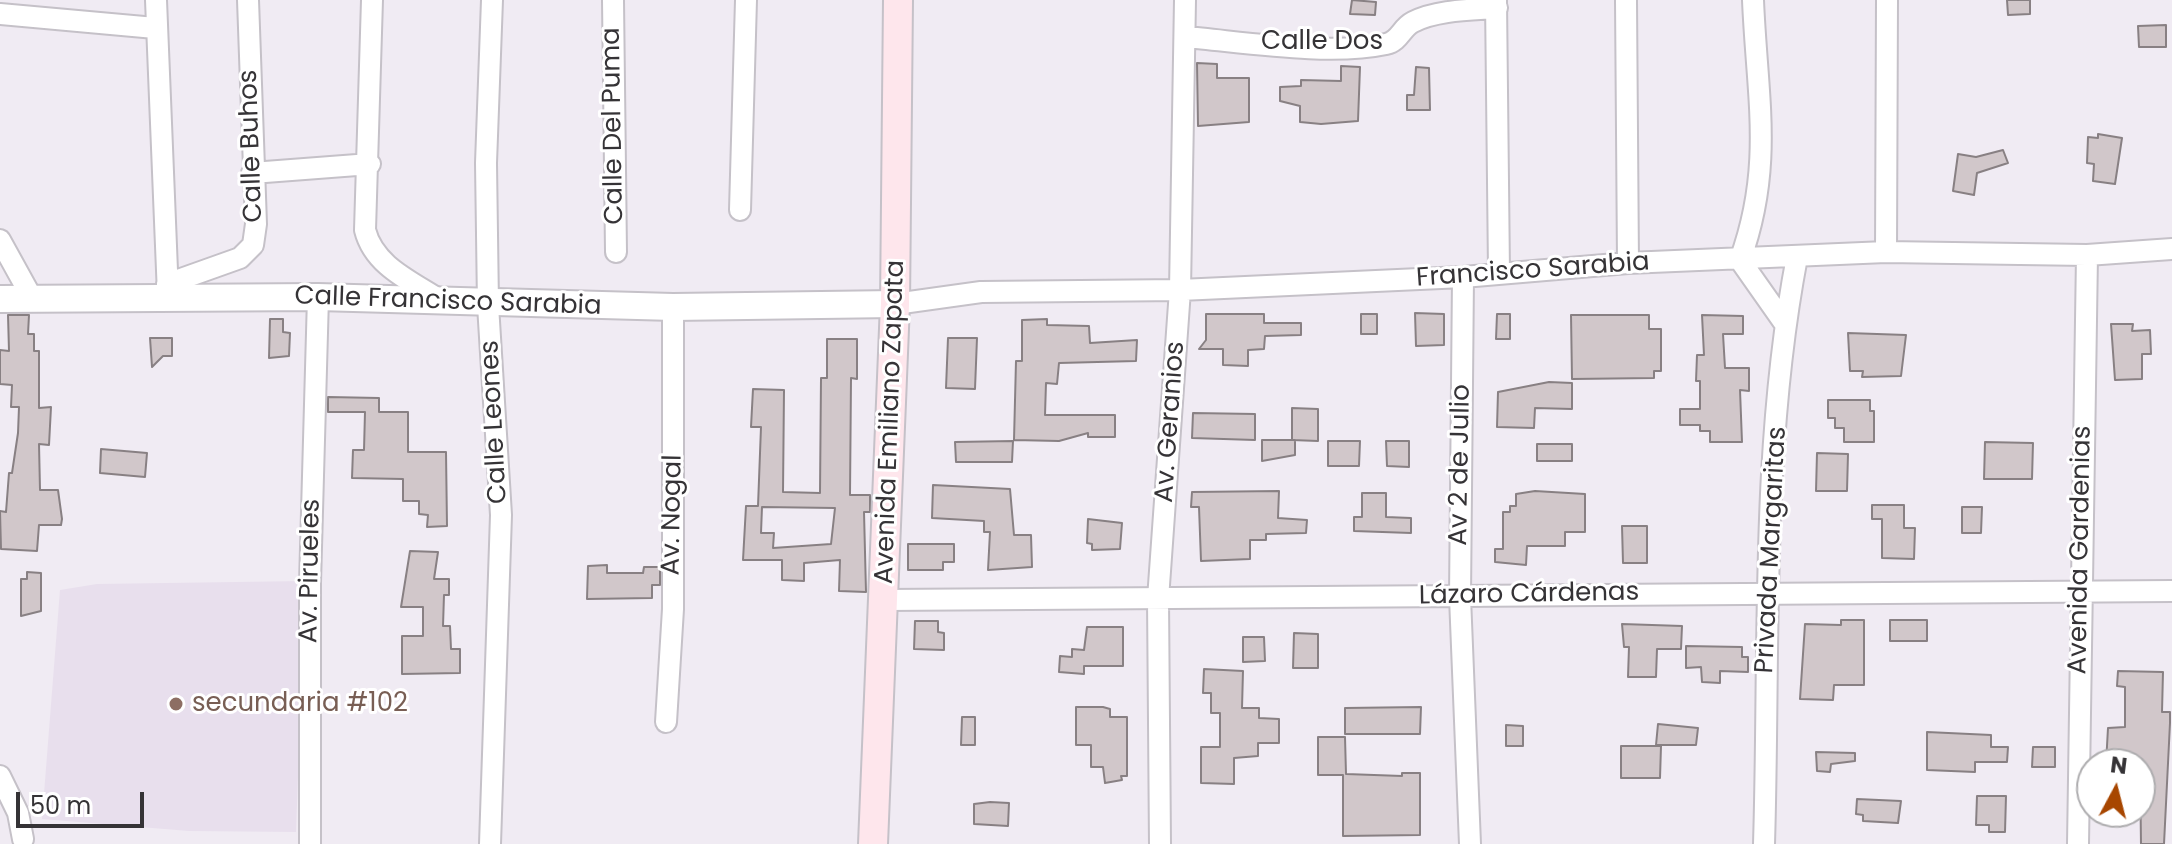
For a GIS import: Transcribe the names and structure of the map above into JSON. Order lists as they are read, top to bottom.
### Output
{
  "streets": {
    "main road": ["Avenida Emiliano Zapata"],
    "street": [
      "Calle Dos",
      "Calle Del Puma",
      "Calle Buhos",
      "Francisco Sarabia",
      "Calle Francisco Sarabia",
      "Calle Leones",
      "Av. Geranios",
      "Av 2 de Julio",
      "Av. Nogal",
      "Privada Margaritas",
      "Avenida Gardenias",
      "Av. Pirueles",
      "Lázaro Cárdenas"
    ]
  },
  "crossings": [
    ["Calle Dos", "Av. Geranios"],
    ["Calle Buhos", "Calle Francisco Sarabia"],
    ["Francisco Sarabia", "Calle Francisco Sarabia"],
    ["Francisco Sarabia", "Avenida Emiliano Zapata"],
    ["Francisco Sarabia", "Av. Geranios"],
    ["Francisco Sarabia", "Av 2 de Julio"],
    ["Francisco Sarabia", "Privada Margaritas"],
    ["Francisco Sarabia", "Avenida Gardenias"],
    ["Calle Francisco Sarabia", "Calle Leones"],
    ["Calle Francisco Sarabia", "Avenida Emiliano Zapata"],
    ["Calle Francisco Sarabia", "Av. Nogal"],
    ["Calle Francisco Sarabia", "Av. Pirueles"],
    ["Avenida Emiliano Zapata", "Lázaro Cárdenas"],
    ["Av. Geranios", "Lázaro Cárdenas"],
    ["Av 2 de Julio", "Lázaro Cárdenas"],
    ["Privada Margaritas", "Lázaro Cárdenas"],
    ["Avenida Gardenias", "Lázaro Cárdenas"]
  ],
  "places": ["secundaria #102"],
  "scale_bar": "50 m",
  "north": "top"
}
